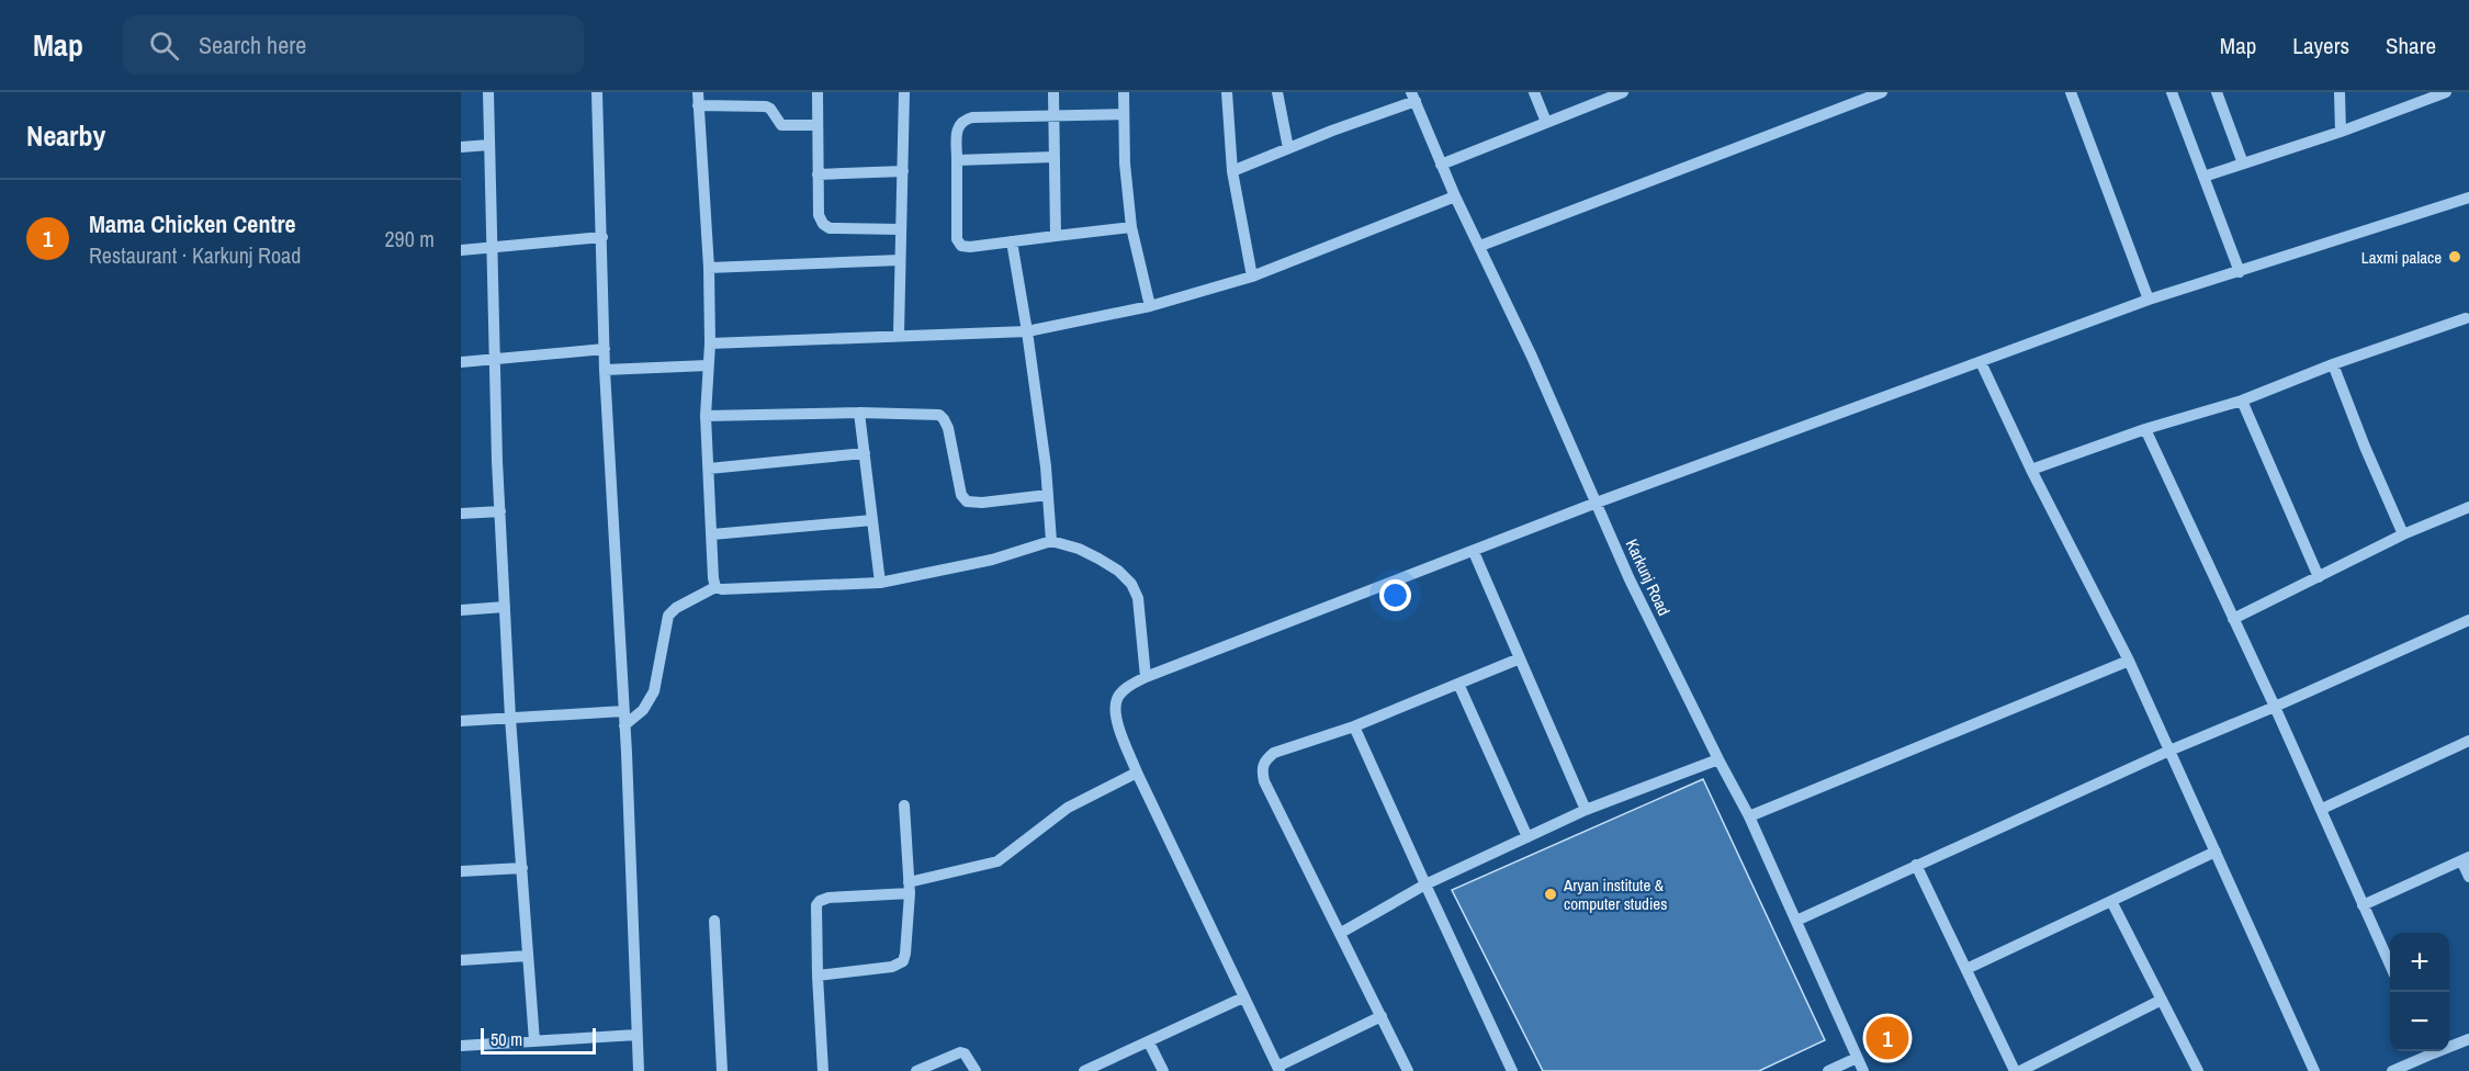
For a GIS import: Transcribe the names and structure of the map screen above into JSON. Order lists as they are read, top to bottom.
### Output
{
  "streets": {
    "street": ["Karkunj Road"]
  },
  "places": ["Laxmi palace", "Aryan institute & computer studies"],
  "scale_bar": "50 m",
  "page": {
    "header": "Map",
    "search": "Search here",
    "nav": ["Map", "Layers", "Share"],
    "heading": "Nearby",
    "list": [
      {
        "mark": "1",
        "name": "Mama Chicken Centre",
        "note": "Restaurant · Karkunj Road",
        "value": "290 m"
      }
    ],
    "map_buttons": ["+", "−"],
    "pins": "1",
    "scale": "50 m"
  }
}
